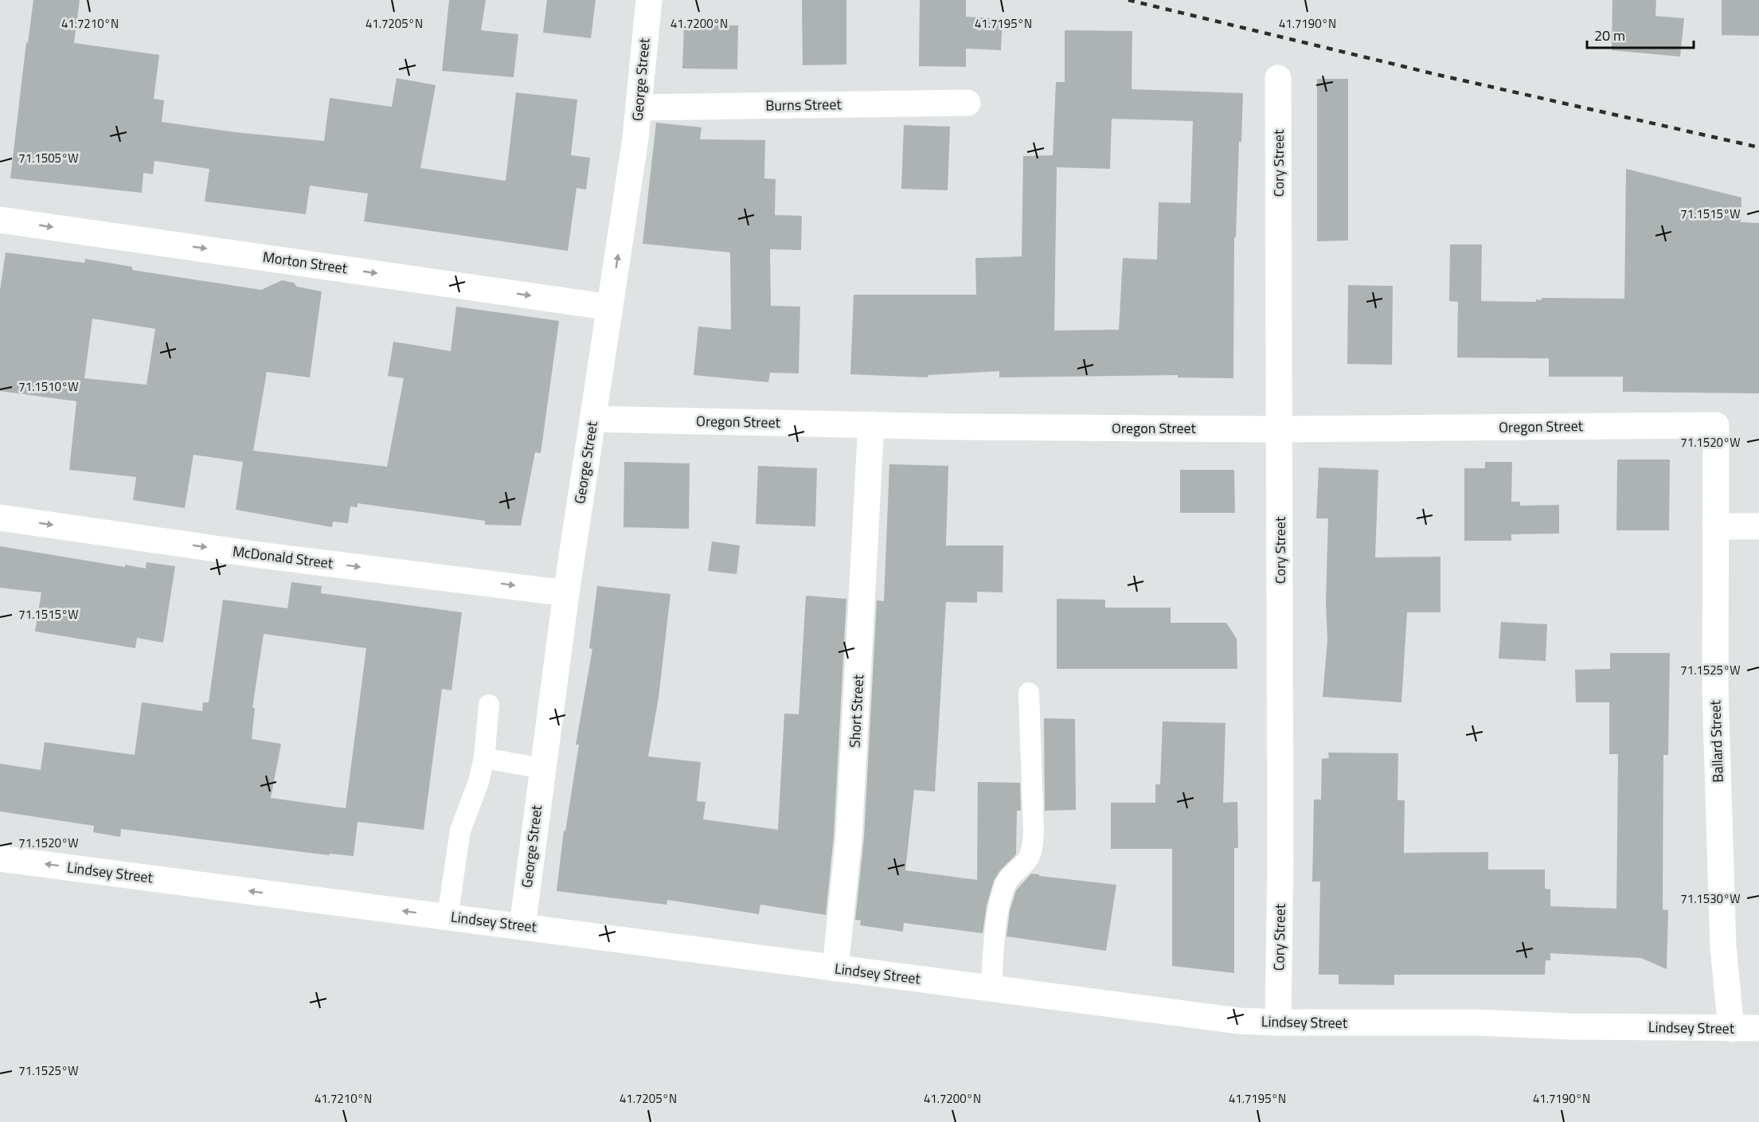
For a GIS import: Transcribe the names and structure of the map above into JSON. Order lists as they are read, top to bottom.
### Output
{
  "streets": {
    "street": [
      "George Street",
      "Burns Street",
      "Cory Street",
      "Morton Street",
      "Oregon Street",
      "McDonald Street",
      "Short Street",
      "Ballard Street",
      "Lindsey Street"
    ]
  },
  "crossings": [
    ["George Street", "Burns Street"],
    ["George Street", "Morton Street"],
    ["George Street", "Oregon Street"],
    ["George Street", "McDonald Street"],
    ["George Street", "Lindsey Street"],
    ["Cory Street", "Oregon Street"],
    ["Cory Street", "Lindsey Street"],
    ["Oregon Street", "Short Street"],
    ["Oregon Street", "Ballard Street"],
    ["Short Street", "Lindsey Street"],
    ["Ballard Street", "Lindsey Street"]
  ],
  "one_way": ["Morton Street", "McDonald Street"],
  "scale_bar": "20 m",
  "coordinates": [
    "41.7210°N",
    "41.7205°N",
    "41.7200°N",
    "41.7195°N",
    "41.7190°N",
    "71.1505°W",
    "71.1515°W",
    "71.1510°W",
    "71.1520°W",
    "71.1525°W",
    "71.1530°W"
  ]
}
